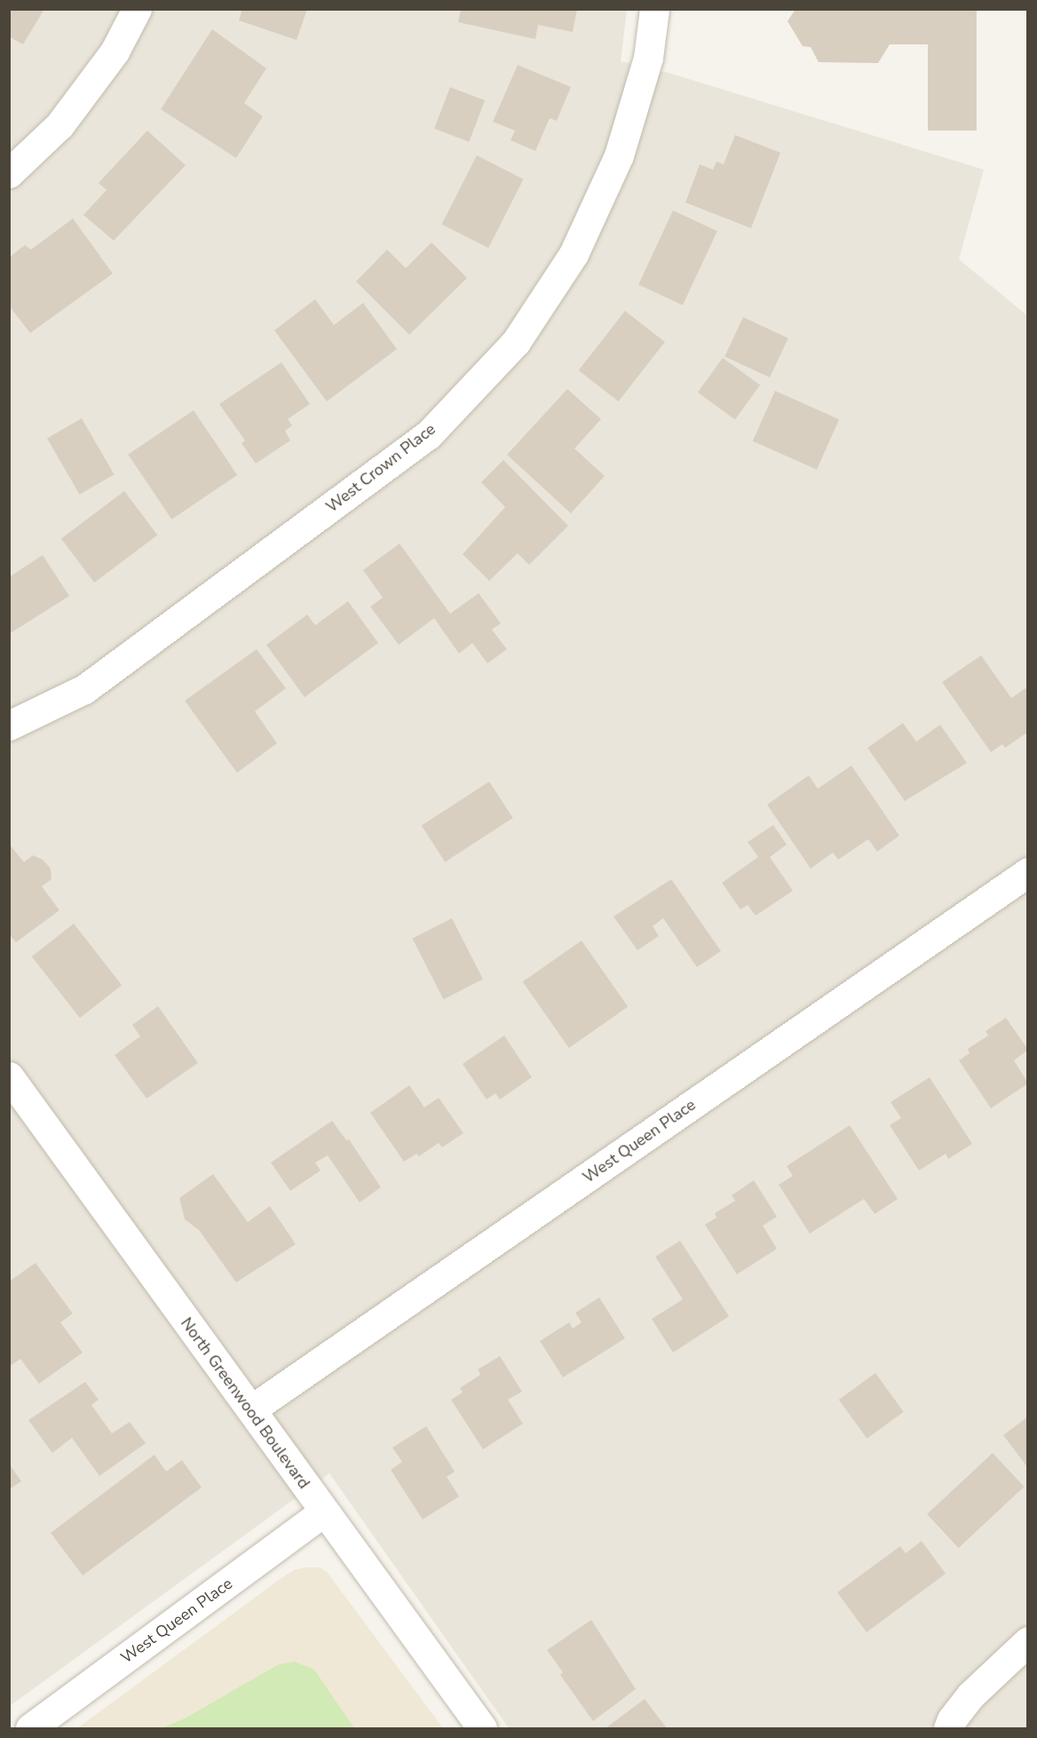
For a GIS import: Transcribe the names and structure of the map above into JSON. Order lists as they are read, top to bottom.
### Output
{
  "streets": {
    "street": ["West Crown Place", "West Queen Place", "North Greenwood Boulevard"]
  },
  "crossings": [
    ["West Queen Place", "North Greenwood Boulevard"]
  ]
}
